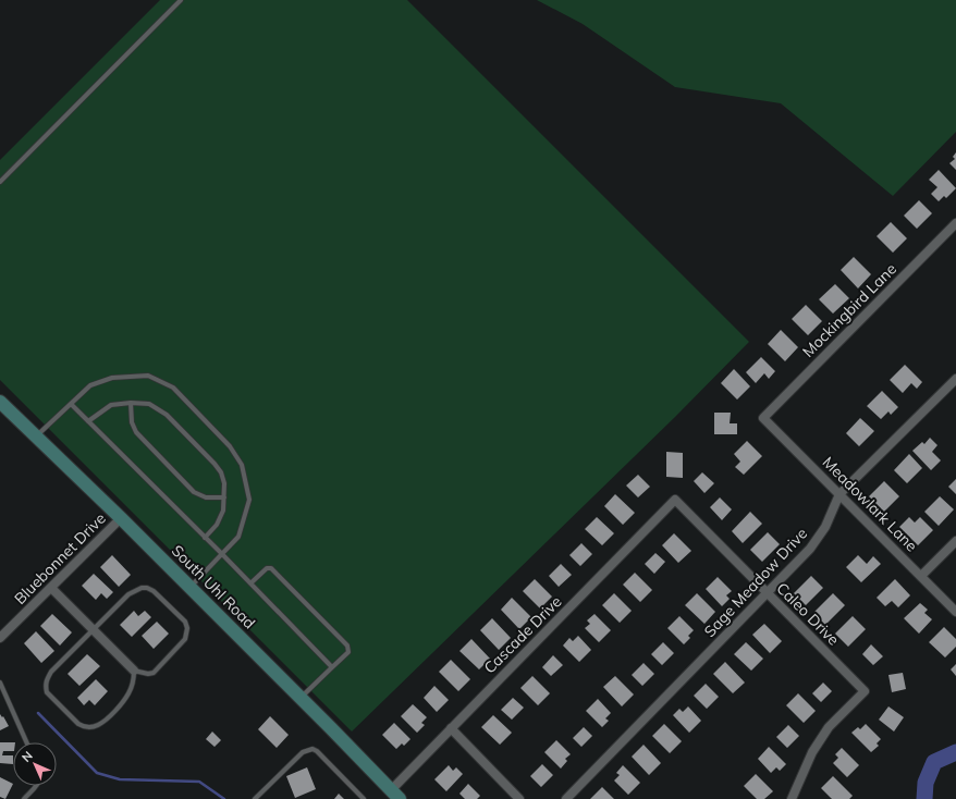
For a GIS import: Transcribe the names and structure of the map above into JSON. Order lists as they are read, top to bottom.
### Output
{
  "streets": {
    "main road": ["South Uhl Road"],
    "street": [
      "Mockingbird Lane",
      "Meadowlark Lane",
      "Bluebonnet Drive",
      "Sage Meadow Drive",
      "Caleo Drive",
      "Cascade Drive"
    ]
  },
  "crossings": [
    ["Mockingbird Lane", "Meadowlark Lane"],
    ["Meadowlark Lane", "Sage Meadow Drive"],
    ["Bluebonnet Drive", "South Uhl Road"],
    ["Sage Meadow Drive", "Caleo Drive"],
    ["South Uhl Road", "Cascade Drive"],
    ["Caleo Drive", "Cascade Drive"]
  ],
  "north": "top left"
}
